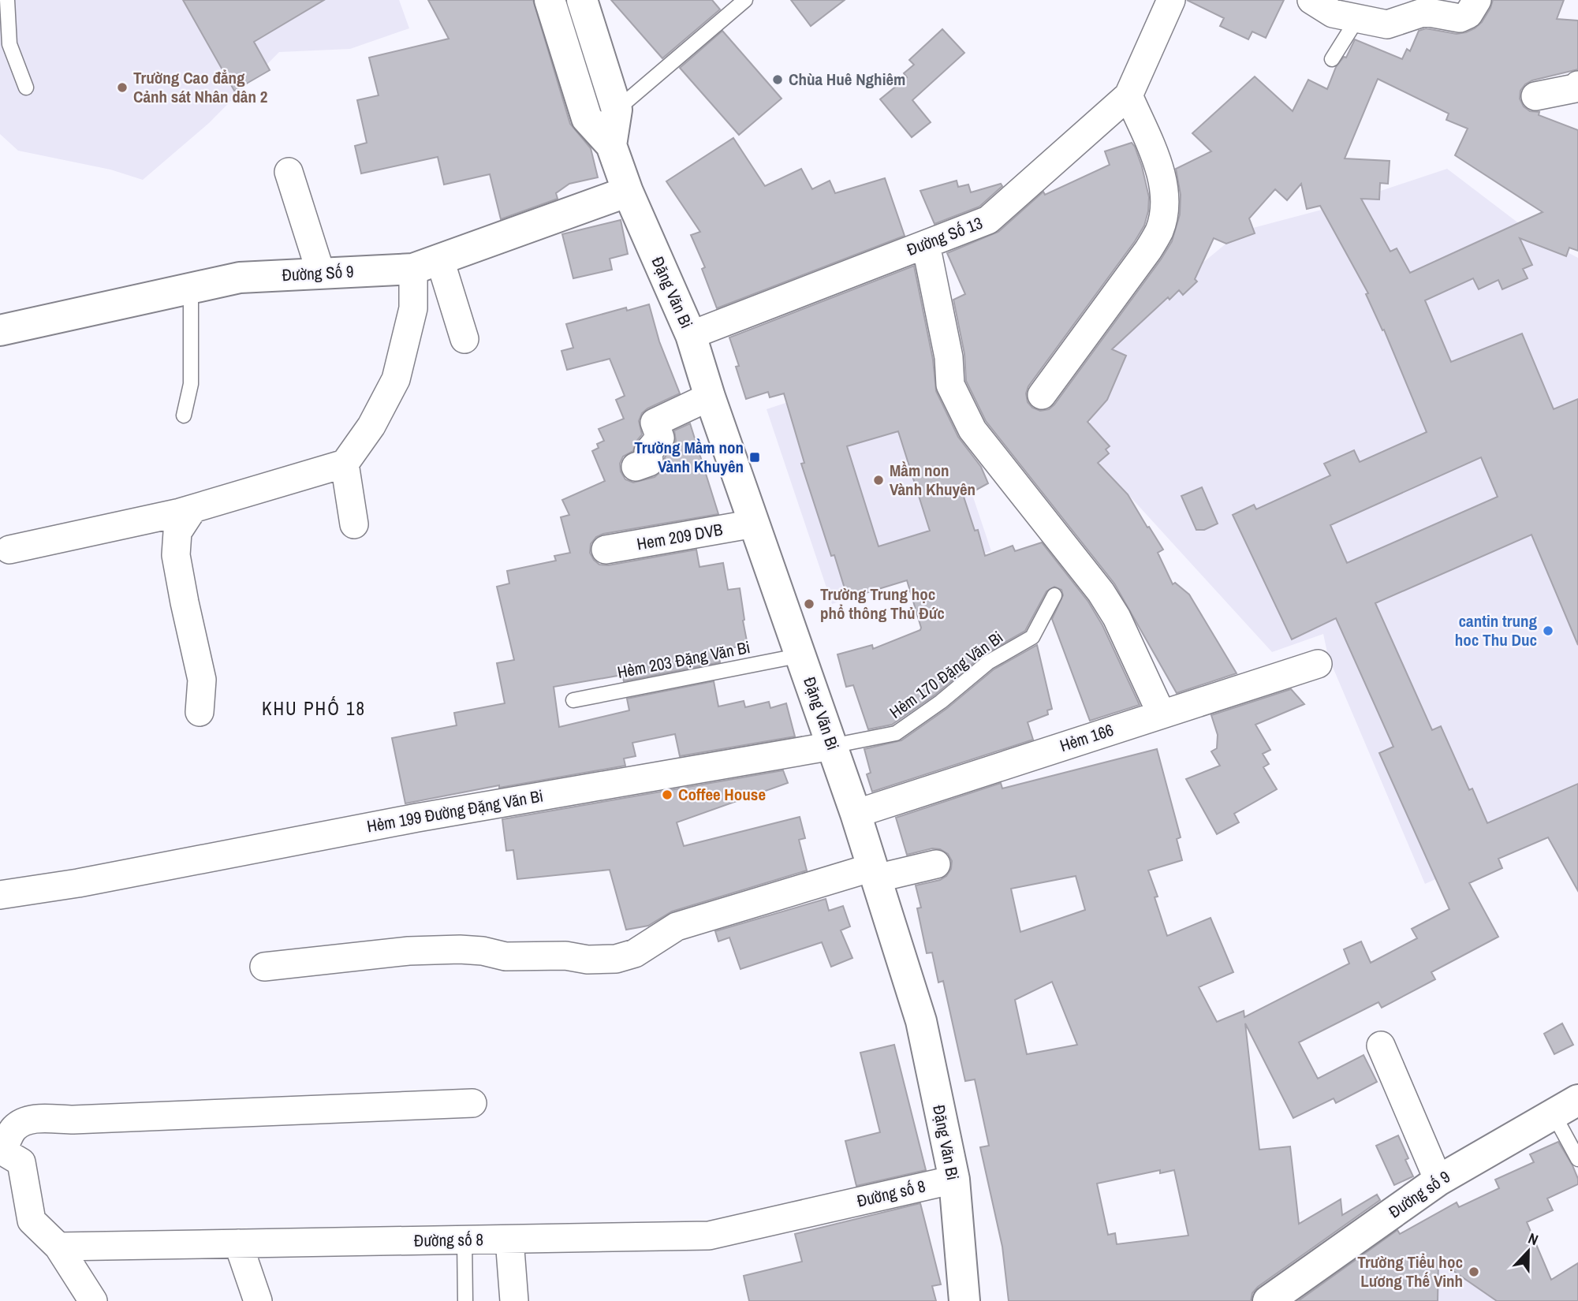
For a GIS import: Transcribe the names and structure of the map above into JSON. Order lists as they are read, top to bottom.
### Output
{
  "streets": {
    "main road": ["Đường Số 9", "Đặng Văn Bi", "Đường số 9"],
    "street": [
      "Đường Số 13",
      "Hem 209 DVB",
      "Hẻm 166",
      "Hẻm 199 Đường Đặng Văn Bi",
      "Đường số 8"
    ],
    "lane": ["Hẻm 203 Đặng Văn Bi", "Hẻm 170 Đặng Văn Bi"]
  },
  "crossings": [
    ["Đường Số 13", "Đặng Văn Bi"],
    ["Đường Số 9", "Đặng Văn Bi"],
    ["Đặng Văn Bi", "Hem 209 DVB"],
    ["Đặng Văn Bi", "Hẻm 203 Đặng Văn Bi"],
    ["Đặng Văn Bi", "Hẻm 170 Đặng Văn Bi"],
    ["Đặng Văn Bi", "Hẻm 166"],
    ["Đặng Văn Bi", "Hẻm 199 Đường Đặng Văn Bi"],
    ["Đặng Văn Bi", "Đường số 8"],
    ["Hẻm 170 Đặng Văn Bi", "Hẻm 199 Đường Đặng Văn Bi"]
  ],
  "districts": ["KHU PHỐ 18"],
  "places": {
    "other": [
      "Chùa Huê Nghiêm",
      "Trường Cao đẳng Cảnh sát Nhân dân 2",
      "Mầm non Vành Khuyên",
      "Trường Trung học phổ thông Thủ Đức",
      "cantin trung hoc Thu Duc",
      "Coffee House",
      "Trường Tiểu học Lương Thế Vinh"
    ],
    "transit": ["Trường Mầm non Vành Khuyên"]
  },
  "north": "top"
}
